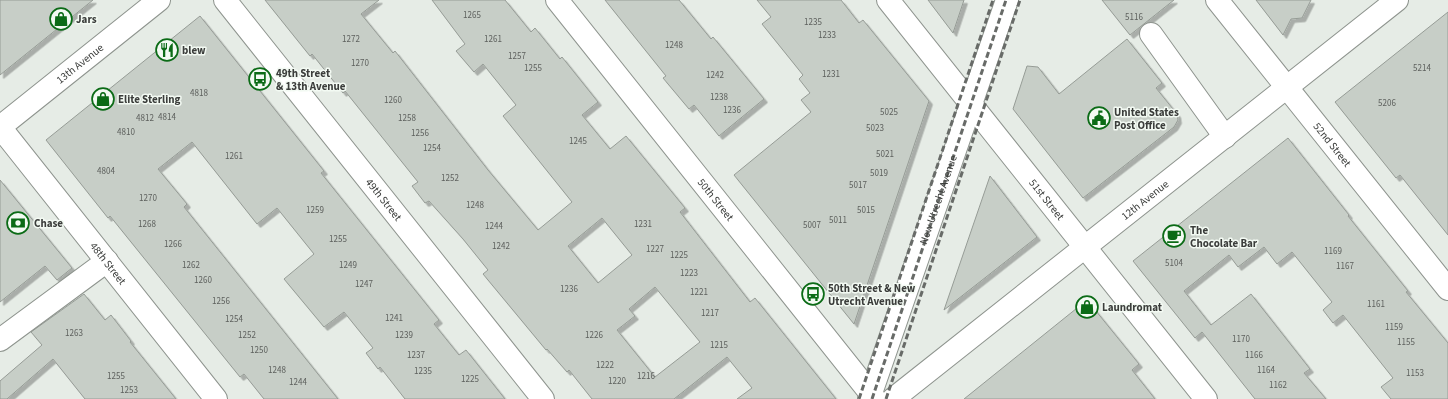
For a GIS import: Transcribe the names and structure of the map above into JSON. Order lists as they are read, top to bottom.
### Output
{
  "streets": {
    "street": [
      "13th Avenue",
      "52nd Street",
      "50th Street",
      "51st Street",
      "49th Street",
      "New Utrecht Avenue",
      "12th Avenue",
      "48th Street"
    ]
  },
  "crossings": [
    ["13th Avenue", "48th Street"],
    ["52nd Street", "12th Avenue"],
    ["50th Street", "New Utrecht Avenue"],
    ["51st Street", "New Utrecht Avenue"],
    ["51st Street", "12th Avenue"]
  ],
  "places": {
    "shop": ["Jars", "Elite Sterling", "Laundromat"],
    "restaurant": ["blew"],
    "bus stop": ["49th Street & 13th Avenue", "50th Street & New Utrecht Avenue"],
    "public building": ["United States Post Office"],
    "bank": ["Chase"],
    "cafe": ["The Chocolate Bar"]
  },
  "house_numbers": [
    "1265",
    "5116",
    "1235",
    "1233",
    "1272",
    "1261",
    "1248",
    "1257",
    "1270",
    "1255",
    "5214",
    "1231",
    "1242",
    "4818",
    "1238",
    "1260",
    "5206",
    "1236",
    "5025",
    "4814",
    "4812",
    "1258",
    "5023",
    "4810",
    "1256",
    "1245",
    "1254",
    "5021",
    "1261",
    "4804",
    "5019",
    "1252",
    "5017",
    "1270",
    "1248",
    "1259",
    "5015",
    "5011",
    "1268",
    "1231",
    "5007",
    "1244",
    "1255",
    "1266",
    "1242",
    "1227",
    "1169",
    "1225",
    "5104",
    "1262",
    "1249",
    "1167",
    "1223",
    "1260",
    "1247",
    "1236",
    "1221",
    "1256",
    "1161",
    "1217",
    "1241",
    "1254",
    "1159",
    "1263",
    "1252",
    "1239",
    "1226",
    "1170",
    "1155",
    "1215",
    "1250",
    "1237",
    "1166",
    "1222",
    "1248",
    "1164",
    "1235",
    "1153",
    "1255",
    "1216",
    "1225",
    "1220",
    "1244",
    "1162",
    "1253"
  ]
}
